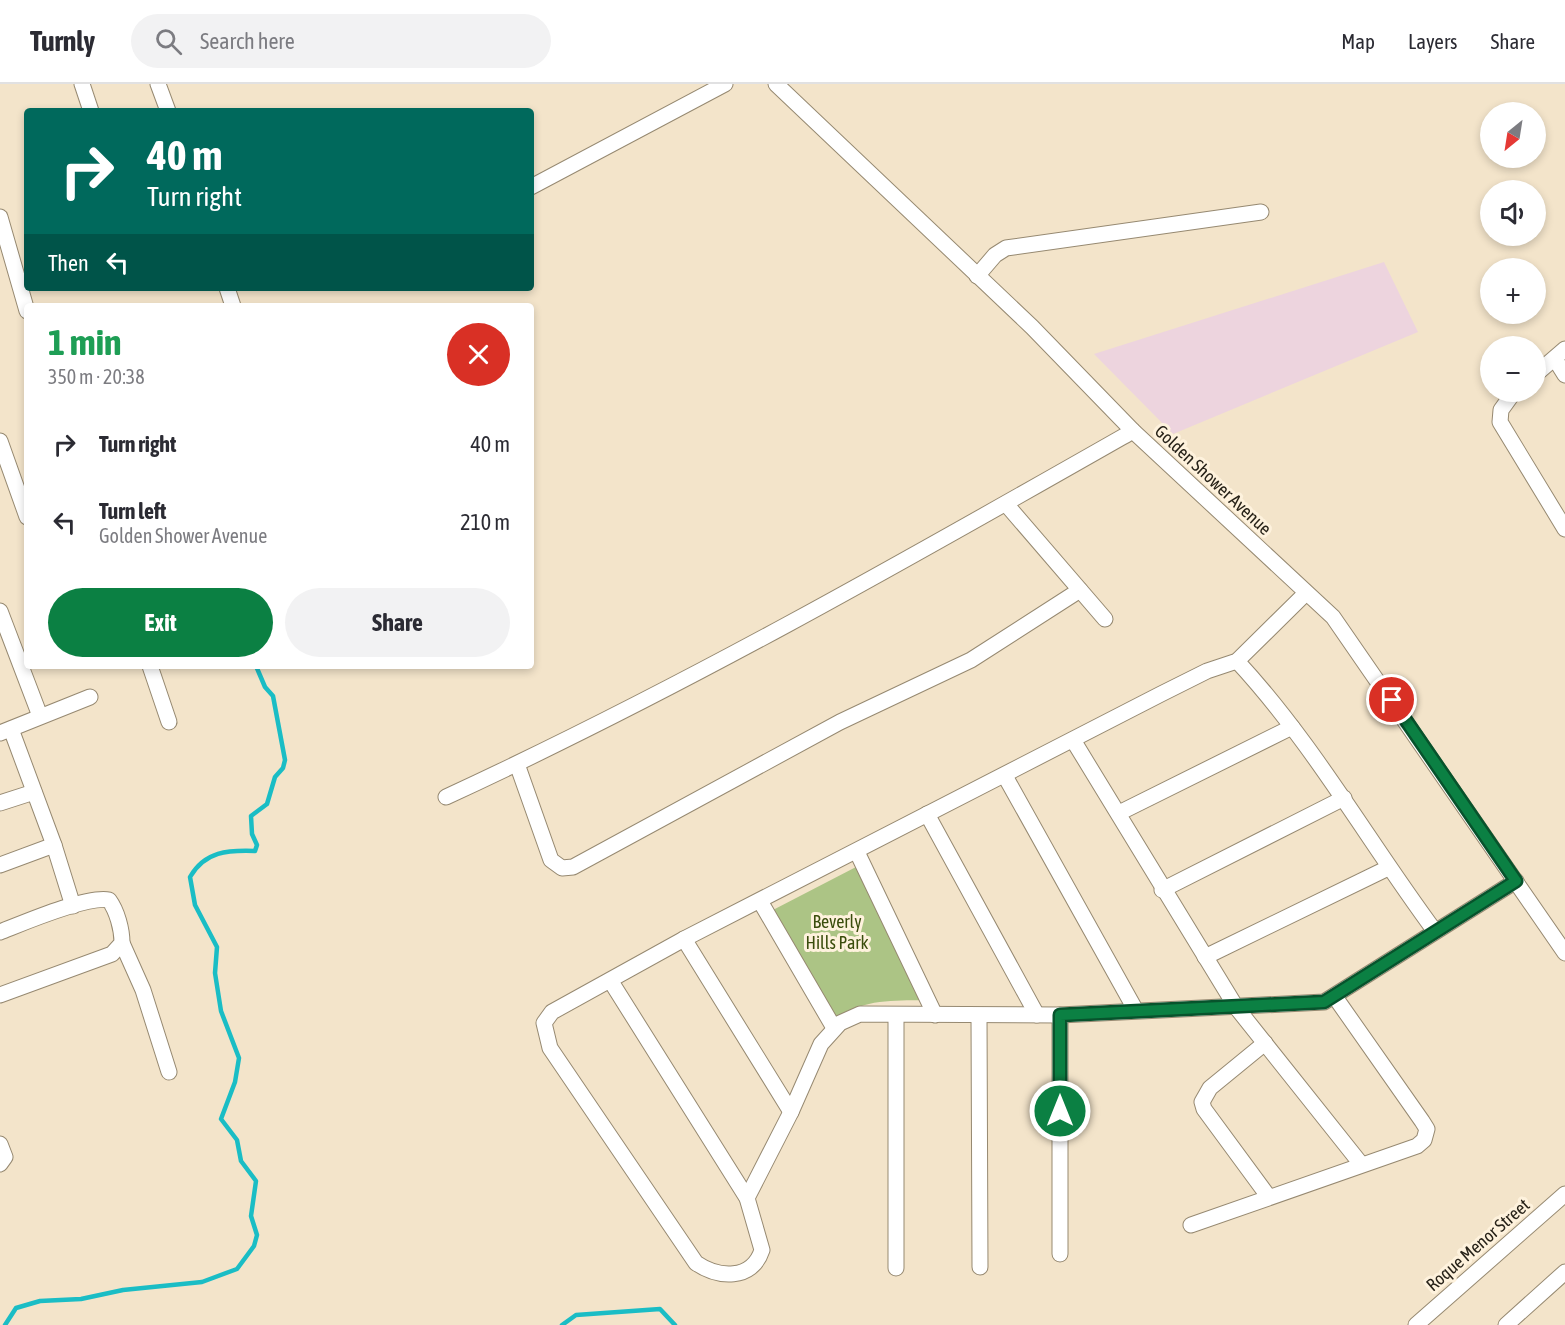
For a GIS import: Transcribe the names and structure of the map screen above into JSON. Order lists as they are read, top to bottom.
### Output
{
  "streets": {
    "street": ["Golden Shower Avenue", "Roque Menor Street"]
  },
  "parks": ["Beverly Hills Park"],
  "north": "bottom left",
  "page": {
    "header": "Turnly",
    "search": "Search here",
    "nav": ["Map", "Layers", "Share"],
    "map_buttons": ["+", "−"],
    "turn": ["40 m", "Turn right"],
    "then": "Then",
    "heading": ["1 min", "350 m · 20:38"],
    "list": [
      {
        "name": "Turn right",
        "value": "40 m"
      },
      {
        "name": "Turn left",
        "note": "Golden Shower Avenue",
        "value": "210 m"
      }
    ],
    "buttons": ["Exit", "Share"]
  }
}
